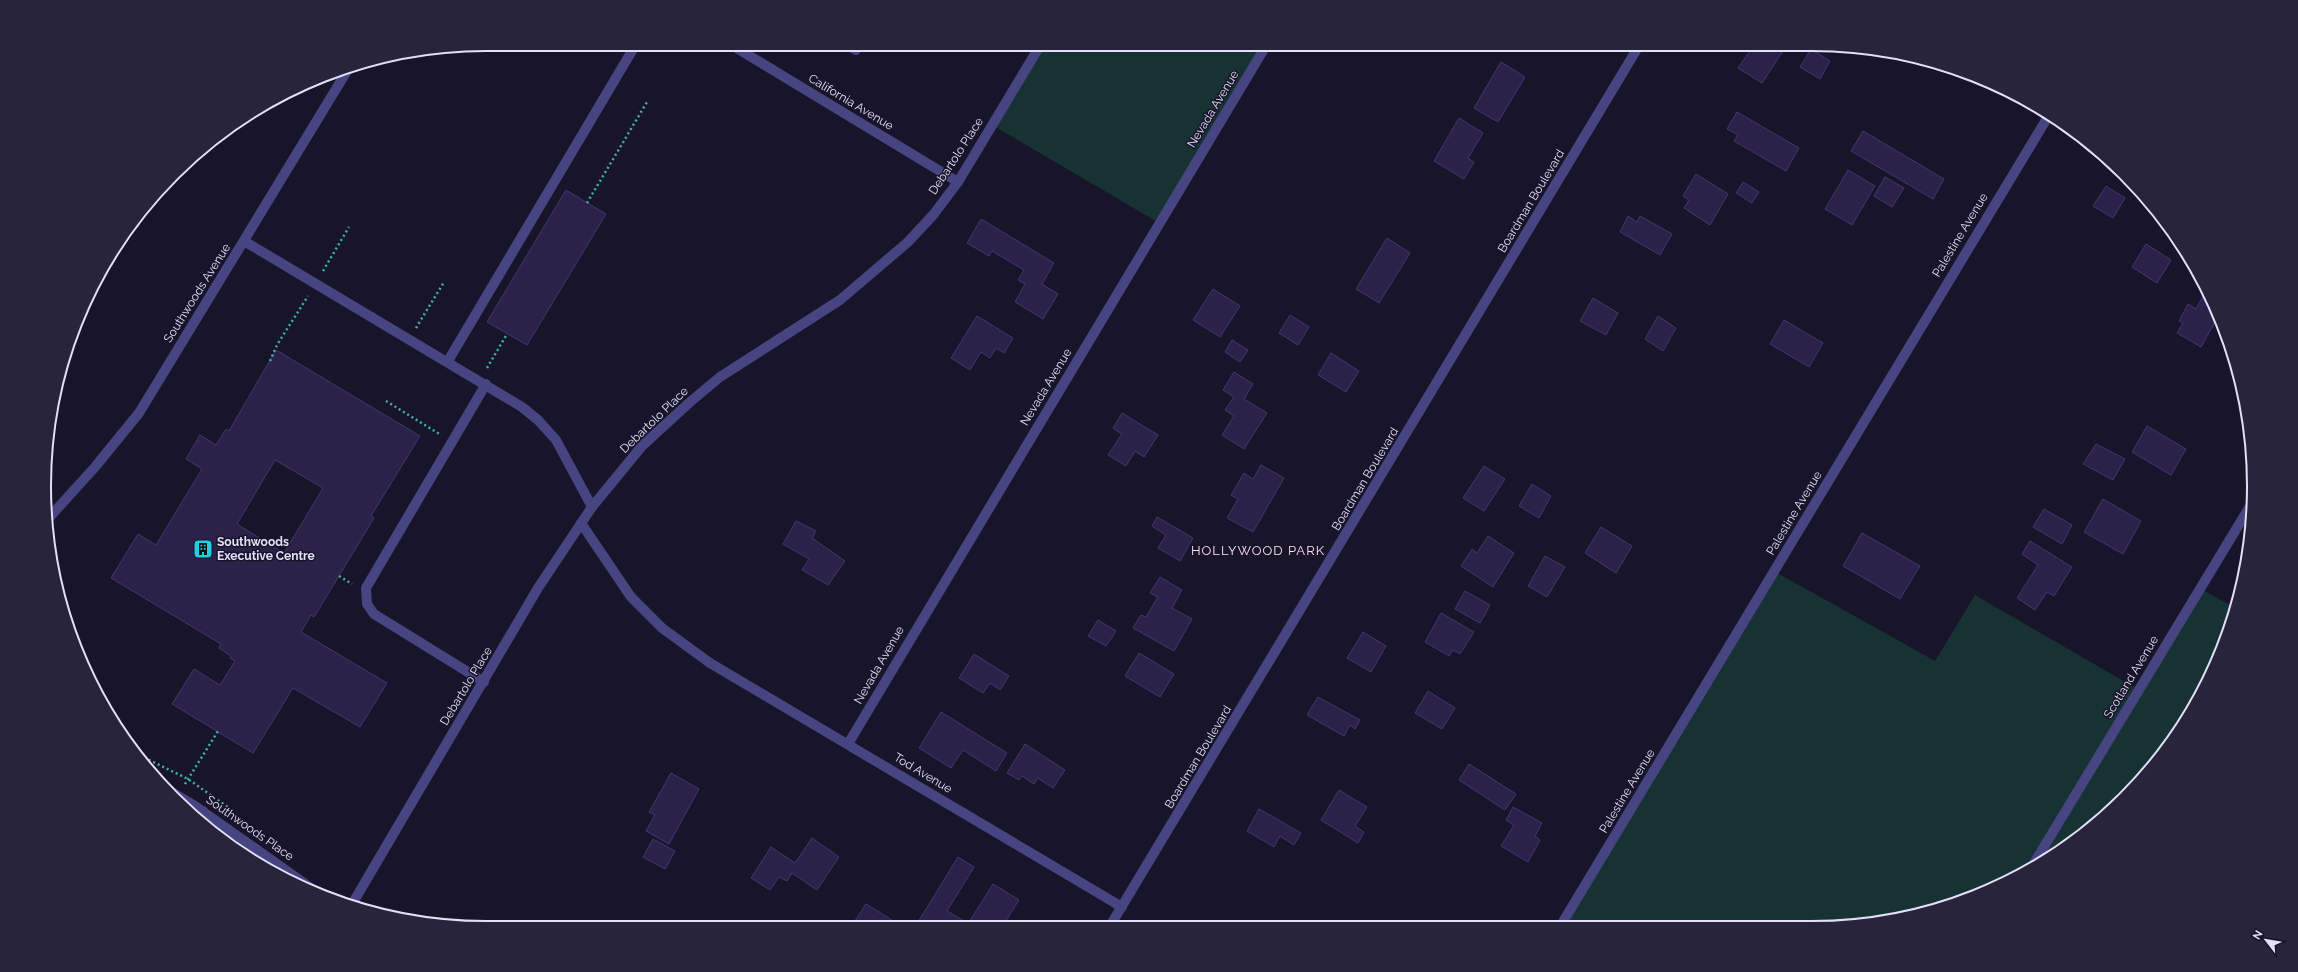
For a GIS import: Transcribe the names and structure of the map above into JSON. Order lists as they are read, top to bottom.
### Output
{
  "streets": {
    "street": [
      "California Avenue",
      "Nevada Avenue",
      "Debartolo Place",
      "Boardman Boulevard",
      "Palestine Avenue",
      "Southwoods Avenue",
      "Scotland Avenue",
      "Tod Avenue",
      "Southwoods Place"
    ]
  },
  "crossings": [
    ["California Avenue", "Debartolo Place"],
    ["Nevada Avenue", "Tod Avenue"],
    ["Debartolo Place", "Tod Avenue"],
    ["Boardman Boulevard", "Tod Avenue"]
  ],
  "districts": ["HOLLYWOOD PARK"],
  "places": {
    "building": ["Southwoods Executive Centre"]
  },
  "north": "top left"
}
